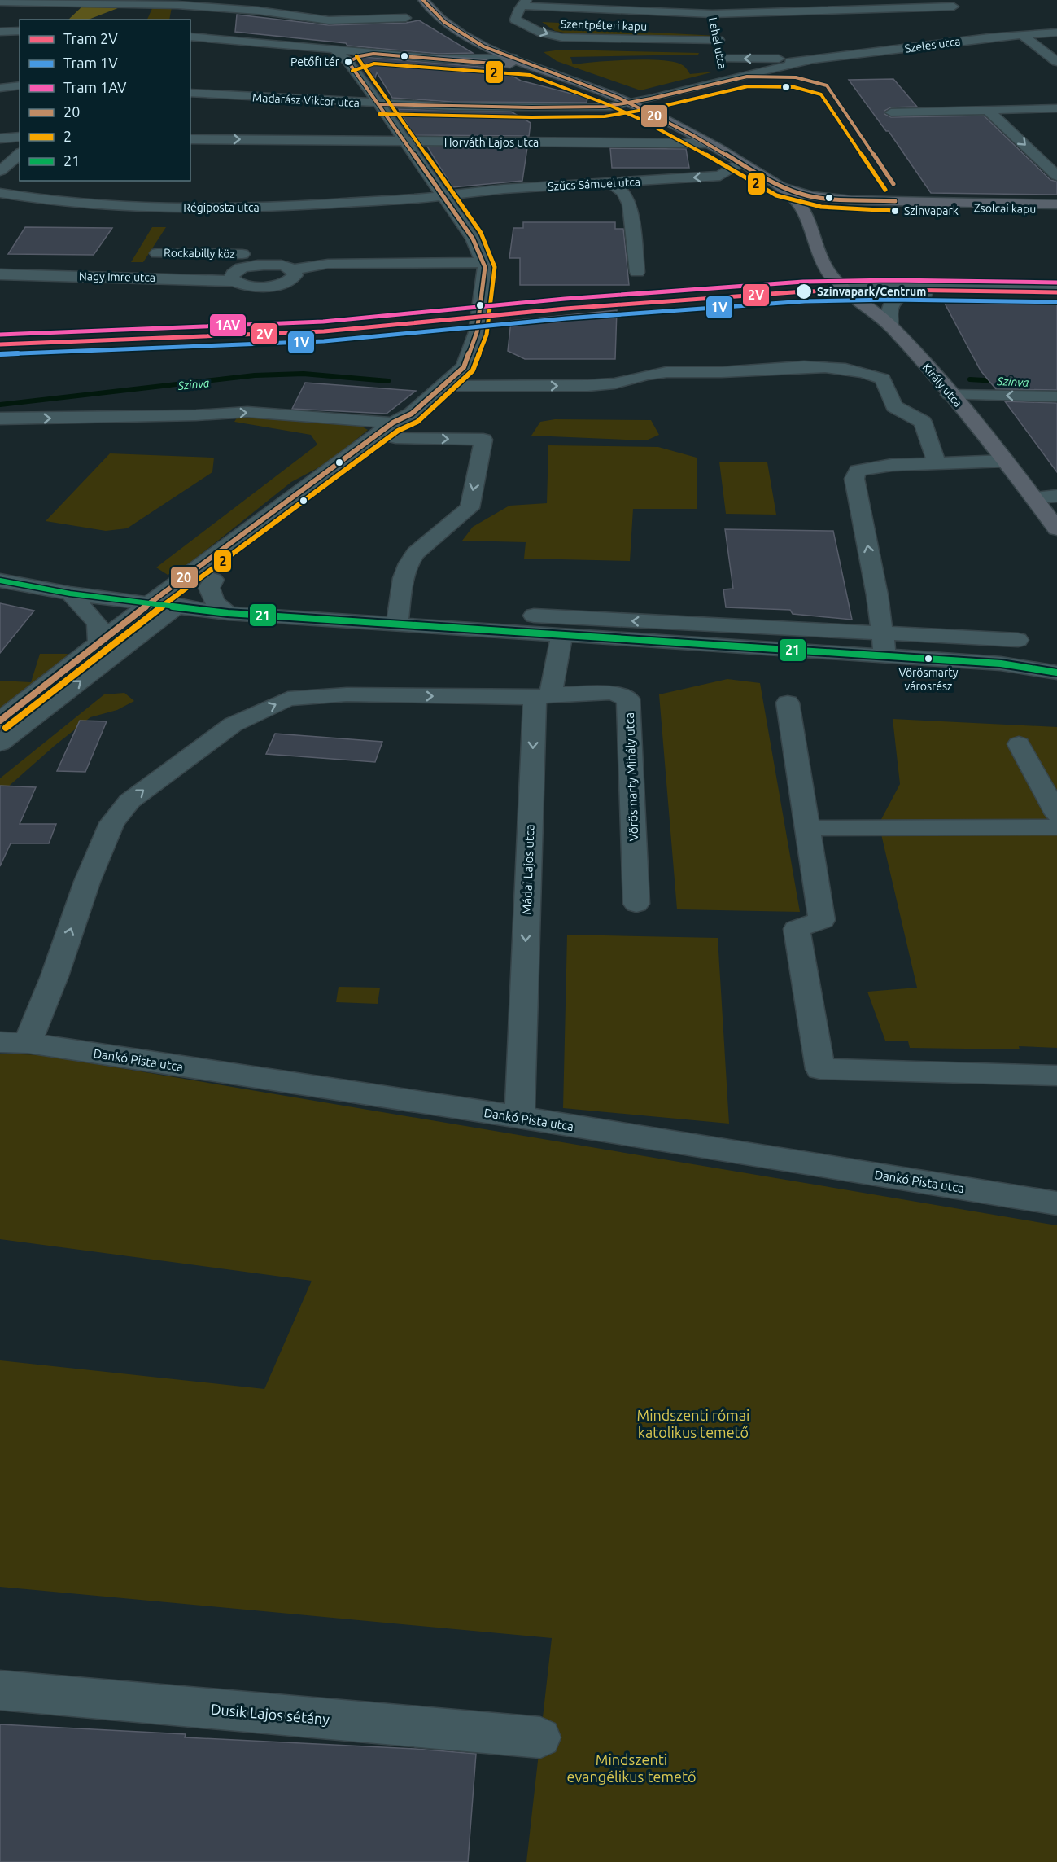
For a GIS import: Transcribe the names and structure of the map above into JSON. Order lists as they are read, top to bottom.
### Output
{
  "streets": {
    "main road": ["Zsolcai kapu", "Király utca"],
    "street": [
      "Szentpéteri kapu",
      "Lehel utca",
      "Szeles utca",
      "Madarász Viktor utca",
      "Horváth Lajos utca",
      "Szűcs Sámuel utca",
      "Régiposta utca",
      "Rockabilly köz",
      "Nagy Imre utca",
      "Vörösmarty Mihály utca",
      "Mádai Lajos utca",
      "Dankó Pista utca",
      "Dusik Lajos sétány"
    ]
  },
  "crossings": [
    ["Szentpéteri kapu", "Lehel utca"],
    ["Lehel utca", "Szeles utca"],
    ["Szeles utca", "Madarász Viktor utca"],
    ["Szűcs Sámuel utca", "Régiposta utca"],
    ["Zsolcai kapu", "Király utca"],
    ["Vörösmarty Mihály utca", "Mádai Lajos utca"],
    ["Mádai Lajos utca", "Dankó Pista utca"]
  ],
  "one_way": ["Mádai Lajos utca"],
  "water": ["Szinva"],
  "parks": ["Mindszenti római katolikus temető", "Mindszenti evangélikus temető"],
  "places": [
    "Petőfi tér",
    "Szinvapark",
    "Szinvapark/Centrum",
    "Vörösmarty városrész"
  ],
  "lines": [
    "transit line 20",
    "transit line 2",
    "tram line 1AV",
    "tram line 2V",
    "tram line 1V",
    "transit line 21"
  ],
  "legend": [
    "Tram 2V",
    "Tram 1V",
    "Tram 1AV",
    "20",
    "2",
    "21"
  ]
}
